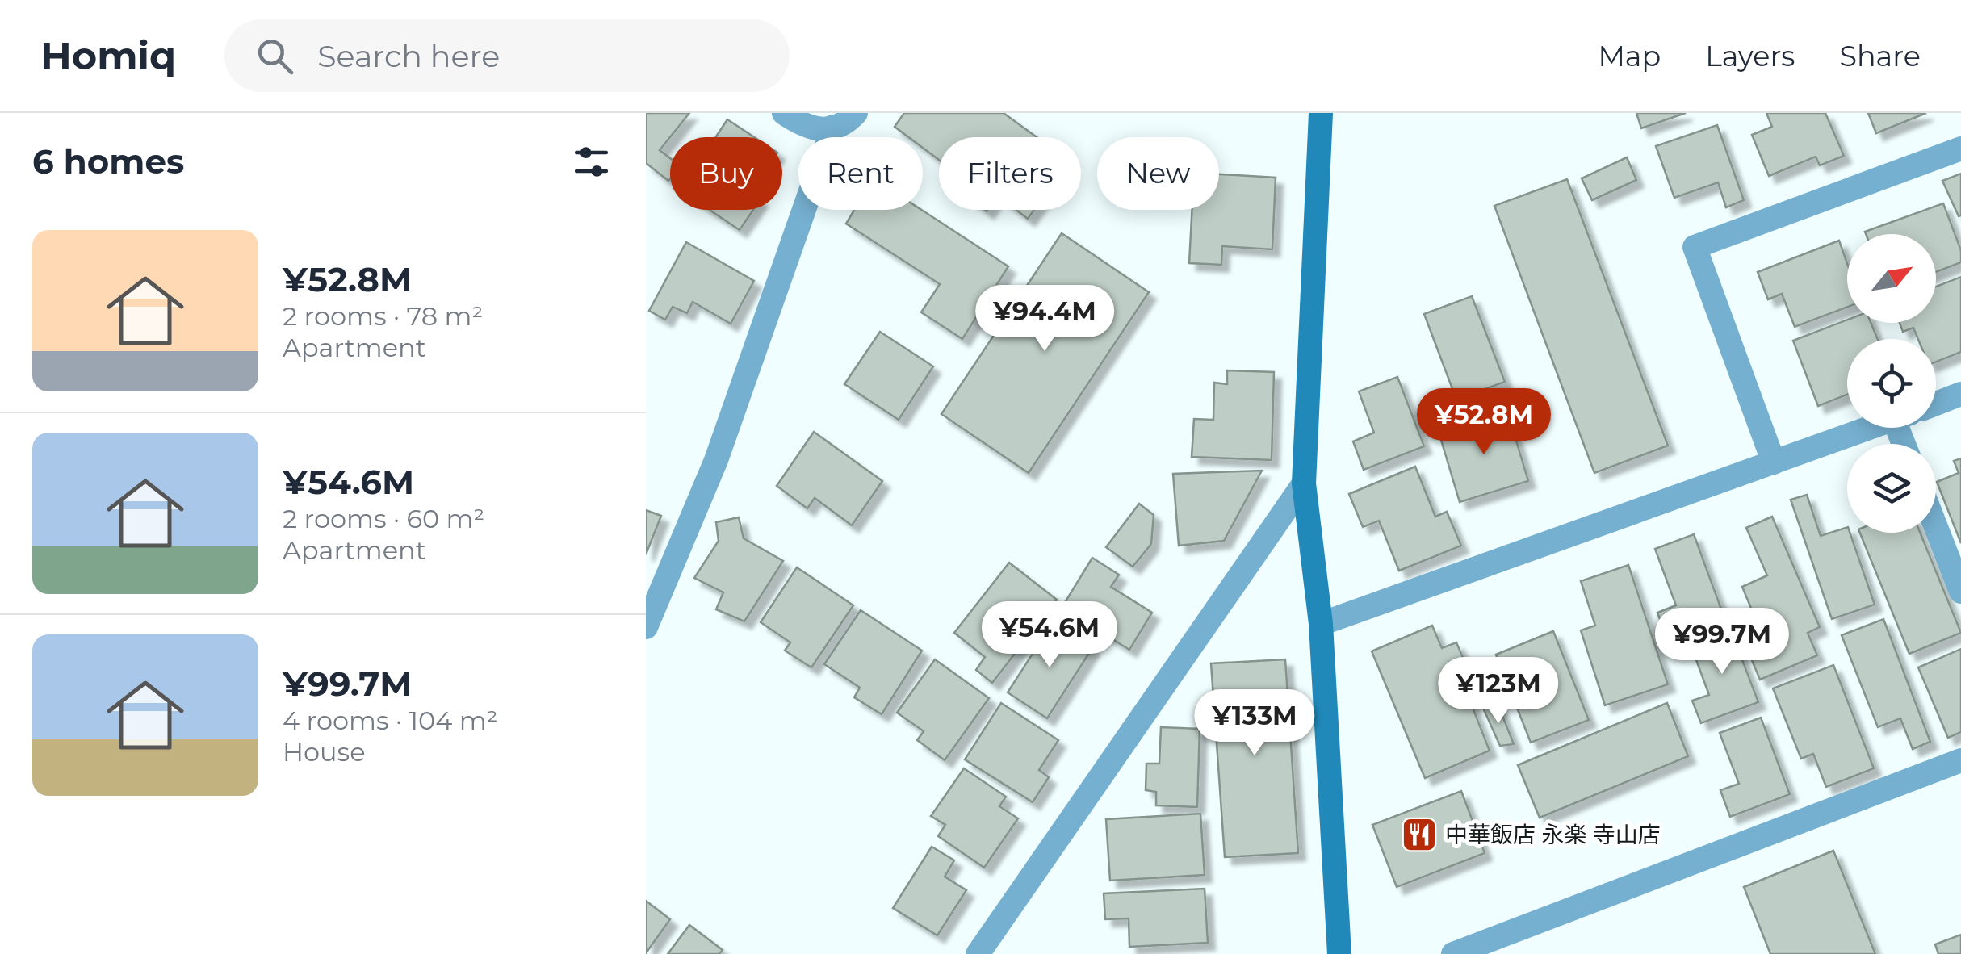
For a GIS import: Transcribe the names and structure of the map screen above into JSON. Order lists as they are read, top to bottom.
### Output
{
  "places": {
    "restaurant": ["中華飯店 永楽 寺山店"]
  },
  "north": "top right",
  "page": {
    "header": "Homiq",
    "search": "Search here",
    "nav": ["Map", "Layers", "Share"],
    "heading": "6 homes",
    "chip": [
      "Buy",
      "Rent",
      "Filters",
      "New"
    ],
    "list": [
      {
        "name": "¥52.8M",
        "note": "2 rooms · 78 m² · Apartment"
      },
      {
        "name": "¥54.6M",
        "note": "2 rooms · 60 m² · Apartment"
      },
      {
        "name": "¥99.7M",
        "note": "4 rooms · 104 m² · House"
      }
    ],
    "price": [
      "¥94.4M",
      "¥52.8M",
      "¥54.6M",
      "¥99.7M",
      "¥123M",
      "¥133M"
    ]
  }
}
